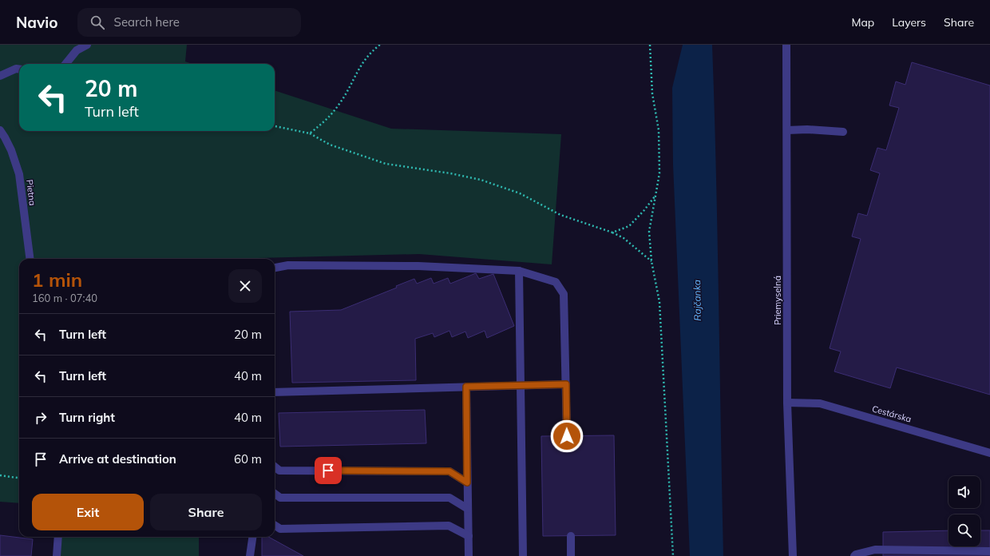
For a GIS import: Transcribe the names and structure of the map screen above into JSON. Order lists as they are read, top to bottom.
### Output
{
  "streets": {
    "street": ["Pietna", "Priemyselná", "Cestárska"]
  },
  "crossings": [
    ["Priemyselná", "Cestárska"]
  ],
  "water": ["Rajčanka"],
  "page": {
    "header": "Navio",
    "search": "Search here",
    "nav": ["Map", "Layers", "Share"],
    "turn": ["20 m", "Turn left"],
    "heading": ["1 min", "160 m · 07:40"],
    "list": [
      {
        "name": "Turn left",
        "value": "20 m"
      },
      {
        "name": "Turn left",
        "value": "40 m"
      },
      {
        "name": "Turn right",
        "value": "40 m"
      },
      {
        "name": "Arrive at destination",
        "value": "60 m"
      }
    ],
    "buttons": ["Exit", "Share"]
  }
}
